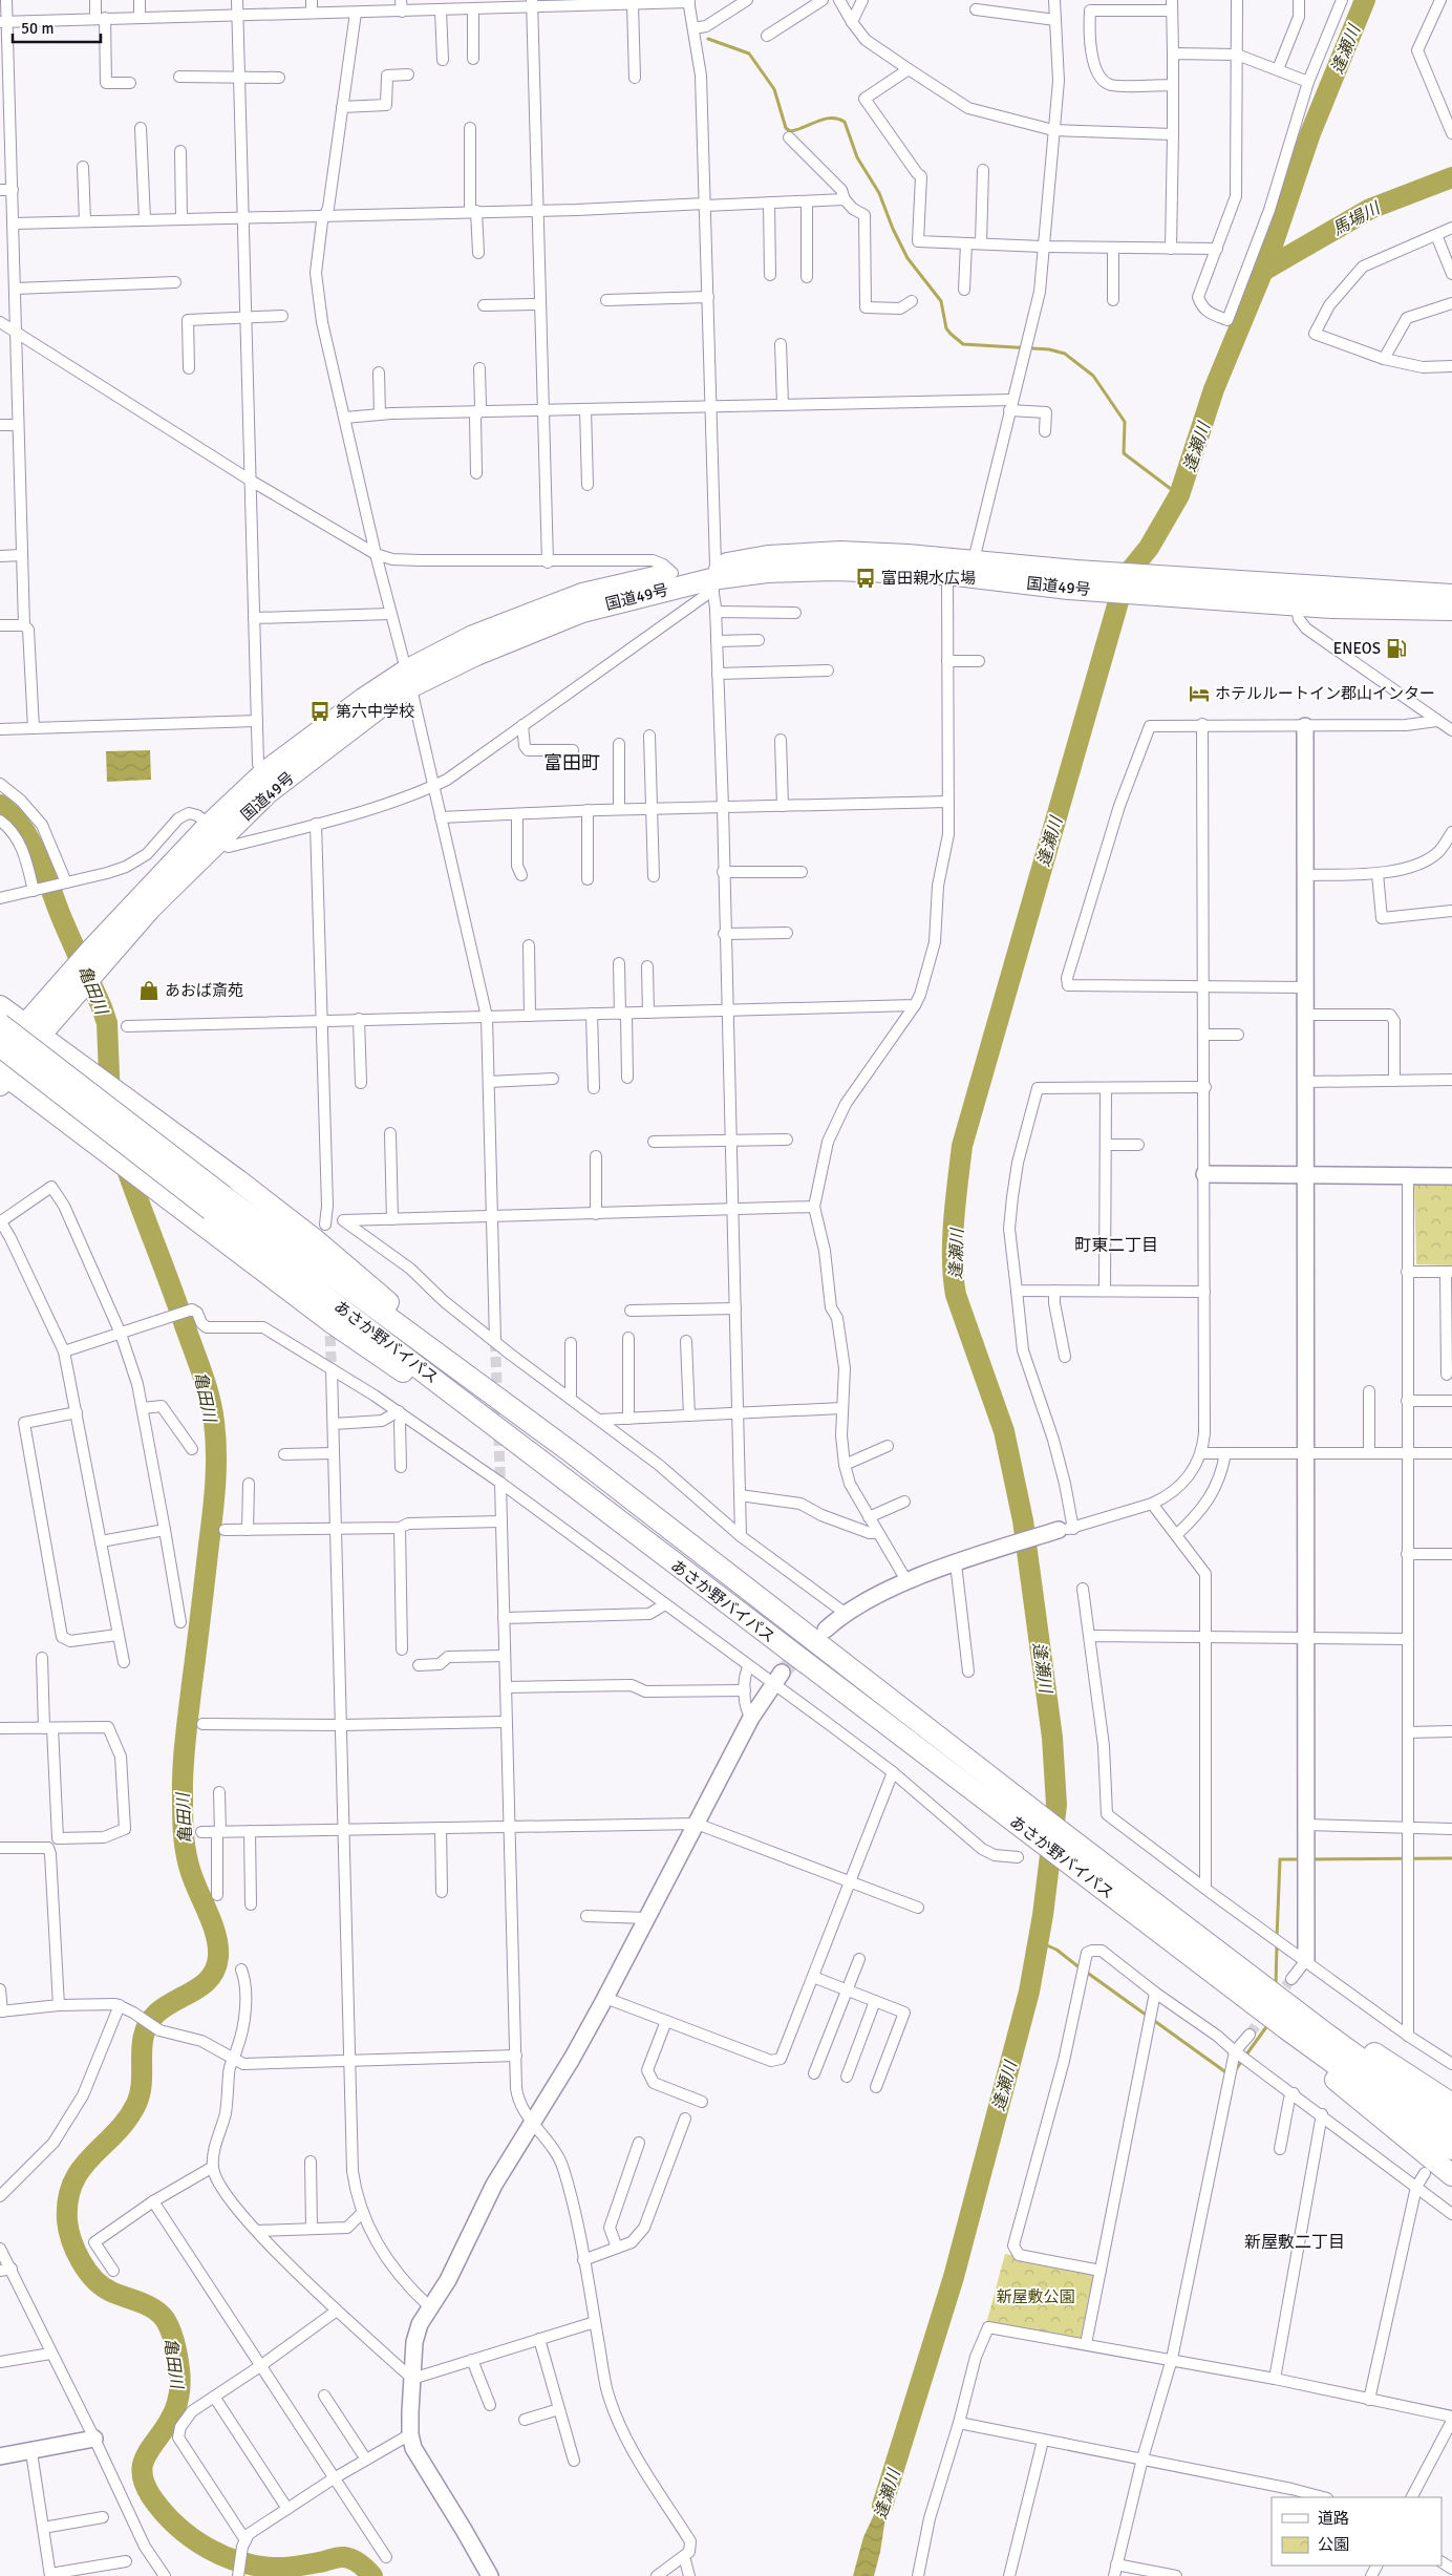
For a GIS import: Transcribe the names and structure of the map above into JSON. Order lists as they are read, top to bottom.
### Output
{
  "streets": {
    "highway": ["国道49号", "あさか野バイパス"]
  },
  "districts": ["富田町", "町東二丁目", "新屋敷二丁目"],
  "water": ["逢瀬川", "馬場川", "亀田川"],
  "parks": ["新屋敷公園"],
  "places": {
    "bus stop": ["富田親水広場", "第六中学校"],
    "fuel station": ["ENEOS"],
    "hotel": ["ホテルルートイン郡山インター"],
    "shop": ["あおば斎苑"]
  },
  "legend": ["道路", "公園"],
  "scale_bar": "50 m"
}
